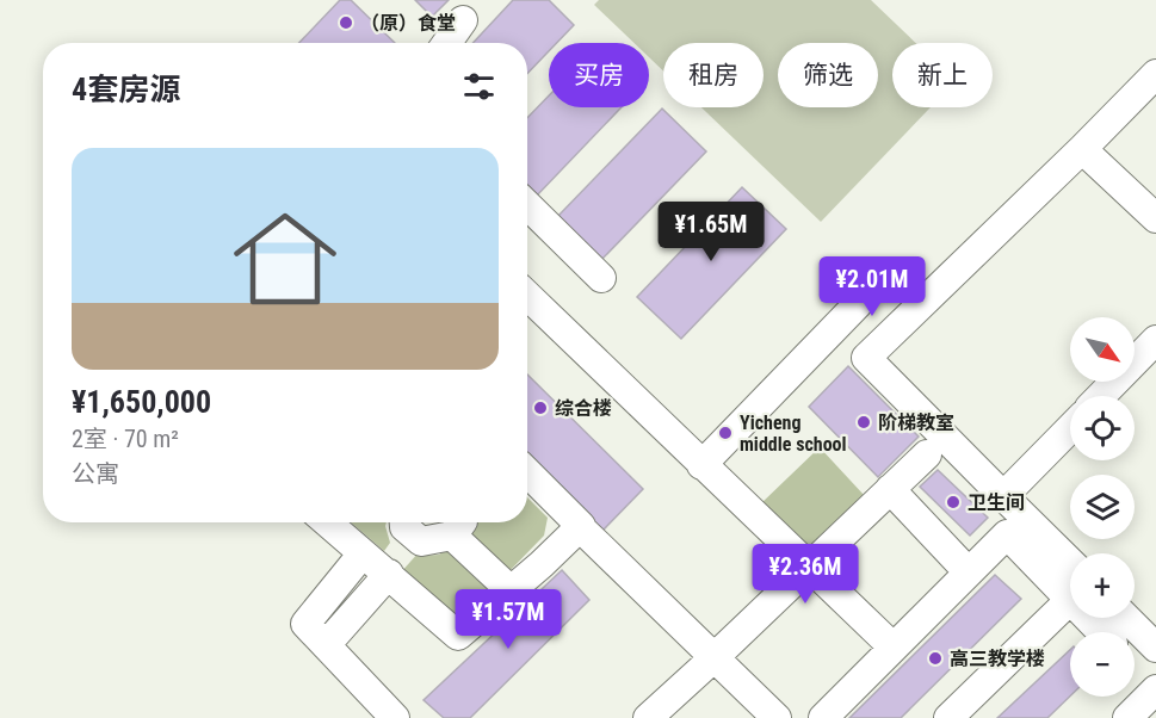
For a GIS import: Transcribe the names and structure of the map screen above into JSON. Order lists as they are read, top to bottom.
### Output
{
  "places": [
    "（原）食堂",
    "综合楼",
    "阶梯教室",
    "Yicheng middle school",
    "卫生间",
    "高三教学楼"
  ],
  "north": "bottom right",
  "page": {
    "chip": [
      "买房",
      "租房",
      "筛选",
      "新上"
    ],
    "heading": "4套房源",
    "list": [
      {
        "name": "¥1,650,000",
        "note": "2室 · 70 m² · 公寓"
      }
    ],
    "price": [
      "¥1.65M",
      "¥2.01M",
      "¥2.36M",
      "¥1.57M"
    ],
    "map_buttons": ["+", "−"]
  }
}
